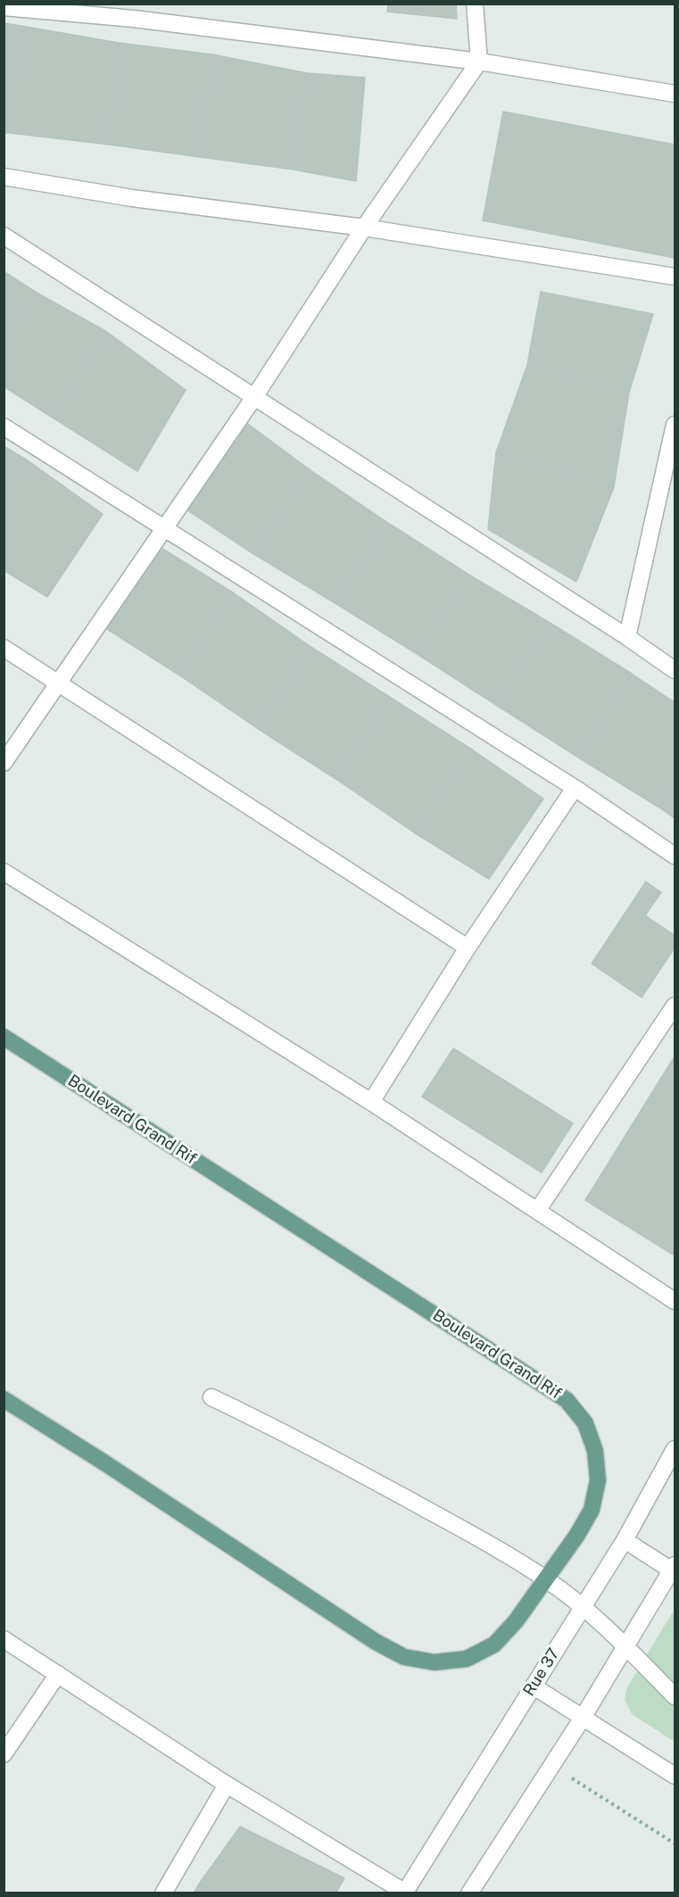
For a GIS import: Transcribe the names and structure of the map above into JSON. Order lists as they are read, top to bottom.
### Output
{
  "streets": {
    "main road": ["Boulevard Grand Rif"],
    "street": ["Rue 37"]
  }
}
